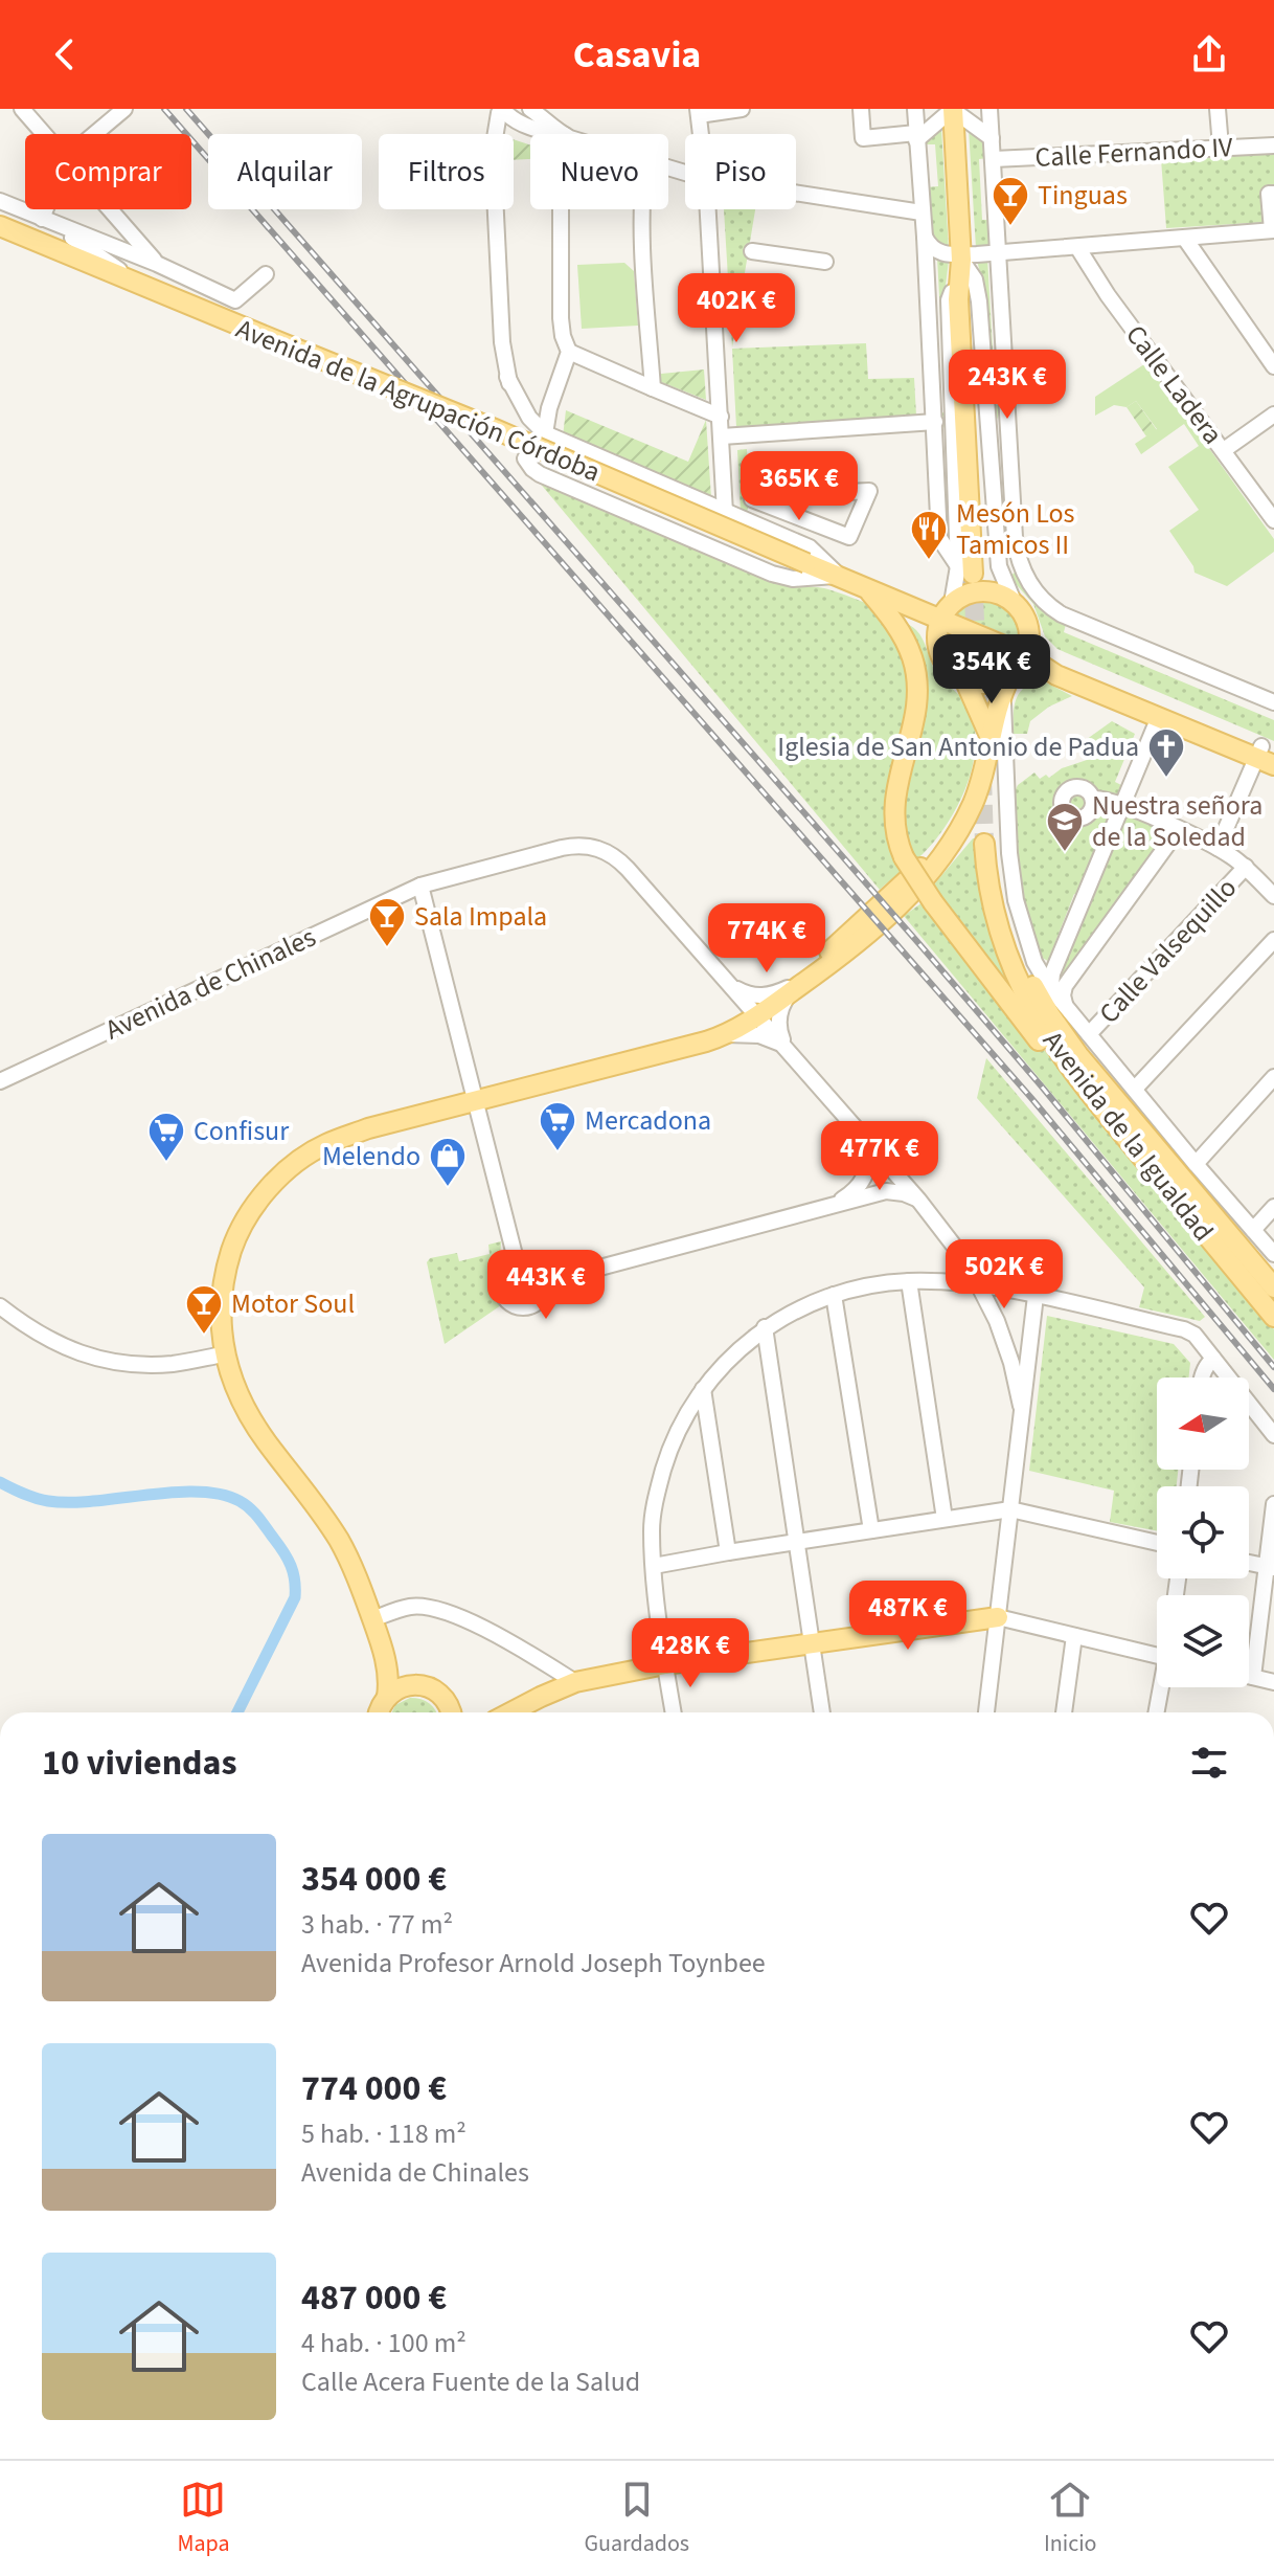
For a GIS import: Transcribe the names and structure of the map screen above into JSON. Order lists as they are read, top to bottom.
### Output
{
  "streets": {
    "main road": ["Avenida de la Agrupación Córdoba", "Avenida de la Igualdad"],
    "street": [
      "Calle Fernando IV",
      "Calle Ladera",
      "Calle Valsequillo",
      "Avenida de Chinales"
    ]
  },
  "crossings": [
    ["Calle Valsequillo", "Avenida de la Igualdad"]
  ],
  "places": {
    "bar": ["Tinguas", "Sala Impala", "Motor Soul"],
    "restaurant": ["Mesón Los Tamicos II"],
    "church": ["Iglesia de San Antonio de Padua"],
    "school or university": ["Nuestra señora de la Soledad"],
    "supermarket": ["Mercadona", "Confisur"],
    "shop": ["Melendo"]
  },
  "north": "left",
  "page": {
    "header": "Casavia",
    "chip": [
      "Comprar",
      "Alquilar",
      "Filtros",
      "Nuevo",
      "Piso"
    ],
    "price": [
      "402K €",
      "243K €",
      "365K €",
      "354K €",
      "774K €",
      "477K €",
      "502K €",
      "443K €",
      "487K €",
      "428K €"
    ],
    "heading": "10 viviendas",
    "list": [
      {
        "name": "354 000 €",
        "note": "3 hab. · 77 m² · Avenida Profesor Arnold Joseph Toynbee"
      },
      {
        "name": "774 000 €",
        "note": "5 hab. · 118 m² · Avenida de Chinales"
      },
      {
        "name": "487 000 €",
        "note": "4 hab. · 100 m² · Calle Acera Fuente de la Salud"
      }
    ],
    "tabs": ["Mapa", "Guardados", "Inicio"]
  }
}
